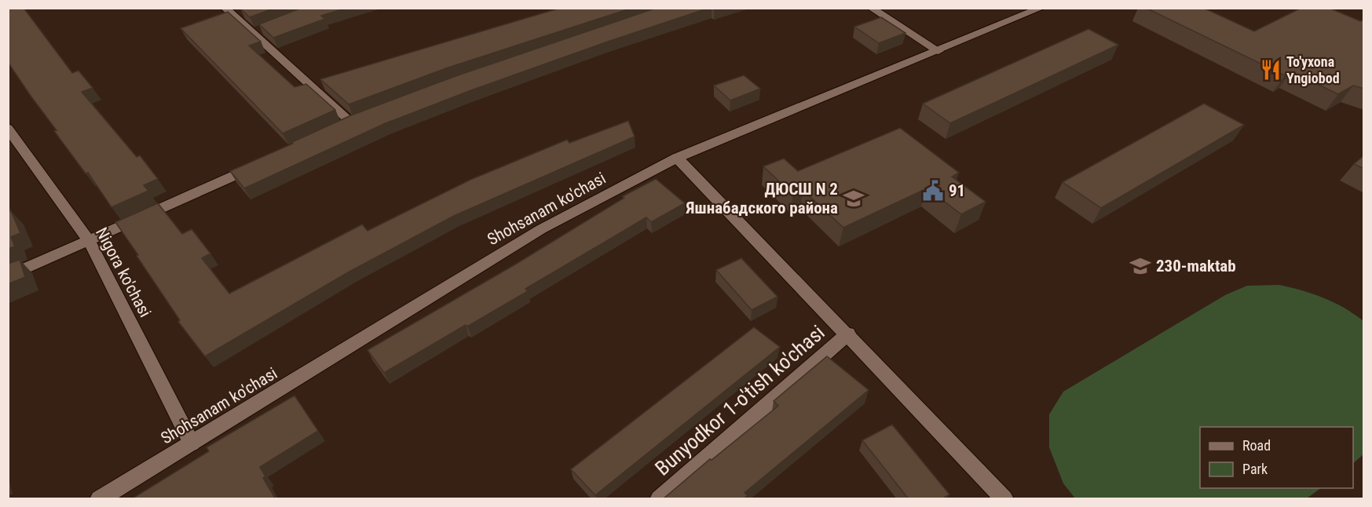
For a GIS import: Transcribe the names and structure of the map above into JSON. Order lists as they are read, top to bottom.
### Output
{
  "streets": {
    "street": ["Shohsanam ko'chasi", "Nigora ko'chasi", "Bunyodkor 1-o'tish ko'chasi"]
  },
  "crossings": [
    ["Shohsanam ko'chasi", "Nigora ko'chasi"]
  ],
  "places": {
    "restaurant": ["To'yxona Yngiobod"],
    "public building": ["91"],
    "school or university": ["ДЮСШ N 2 Яшнабадского района", "230-maktab"]
  },
  "legend": ["Road", "Park"]
}
